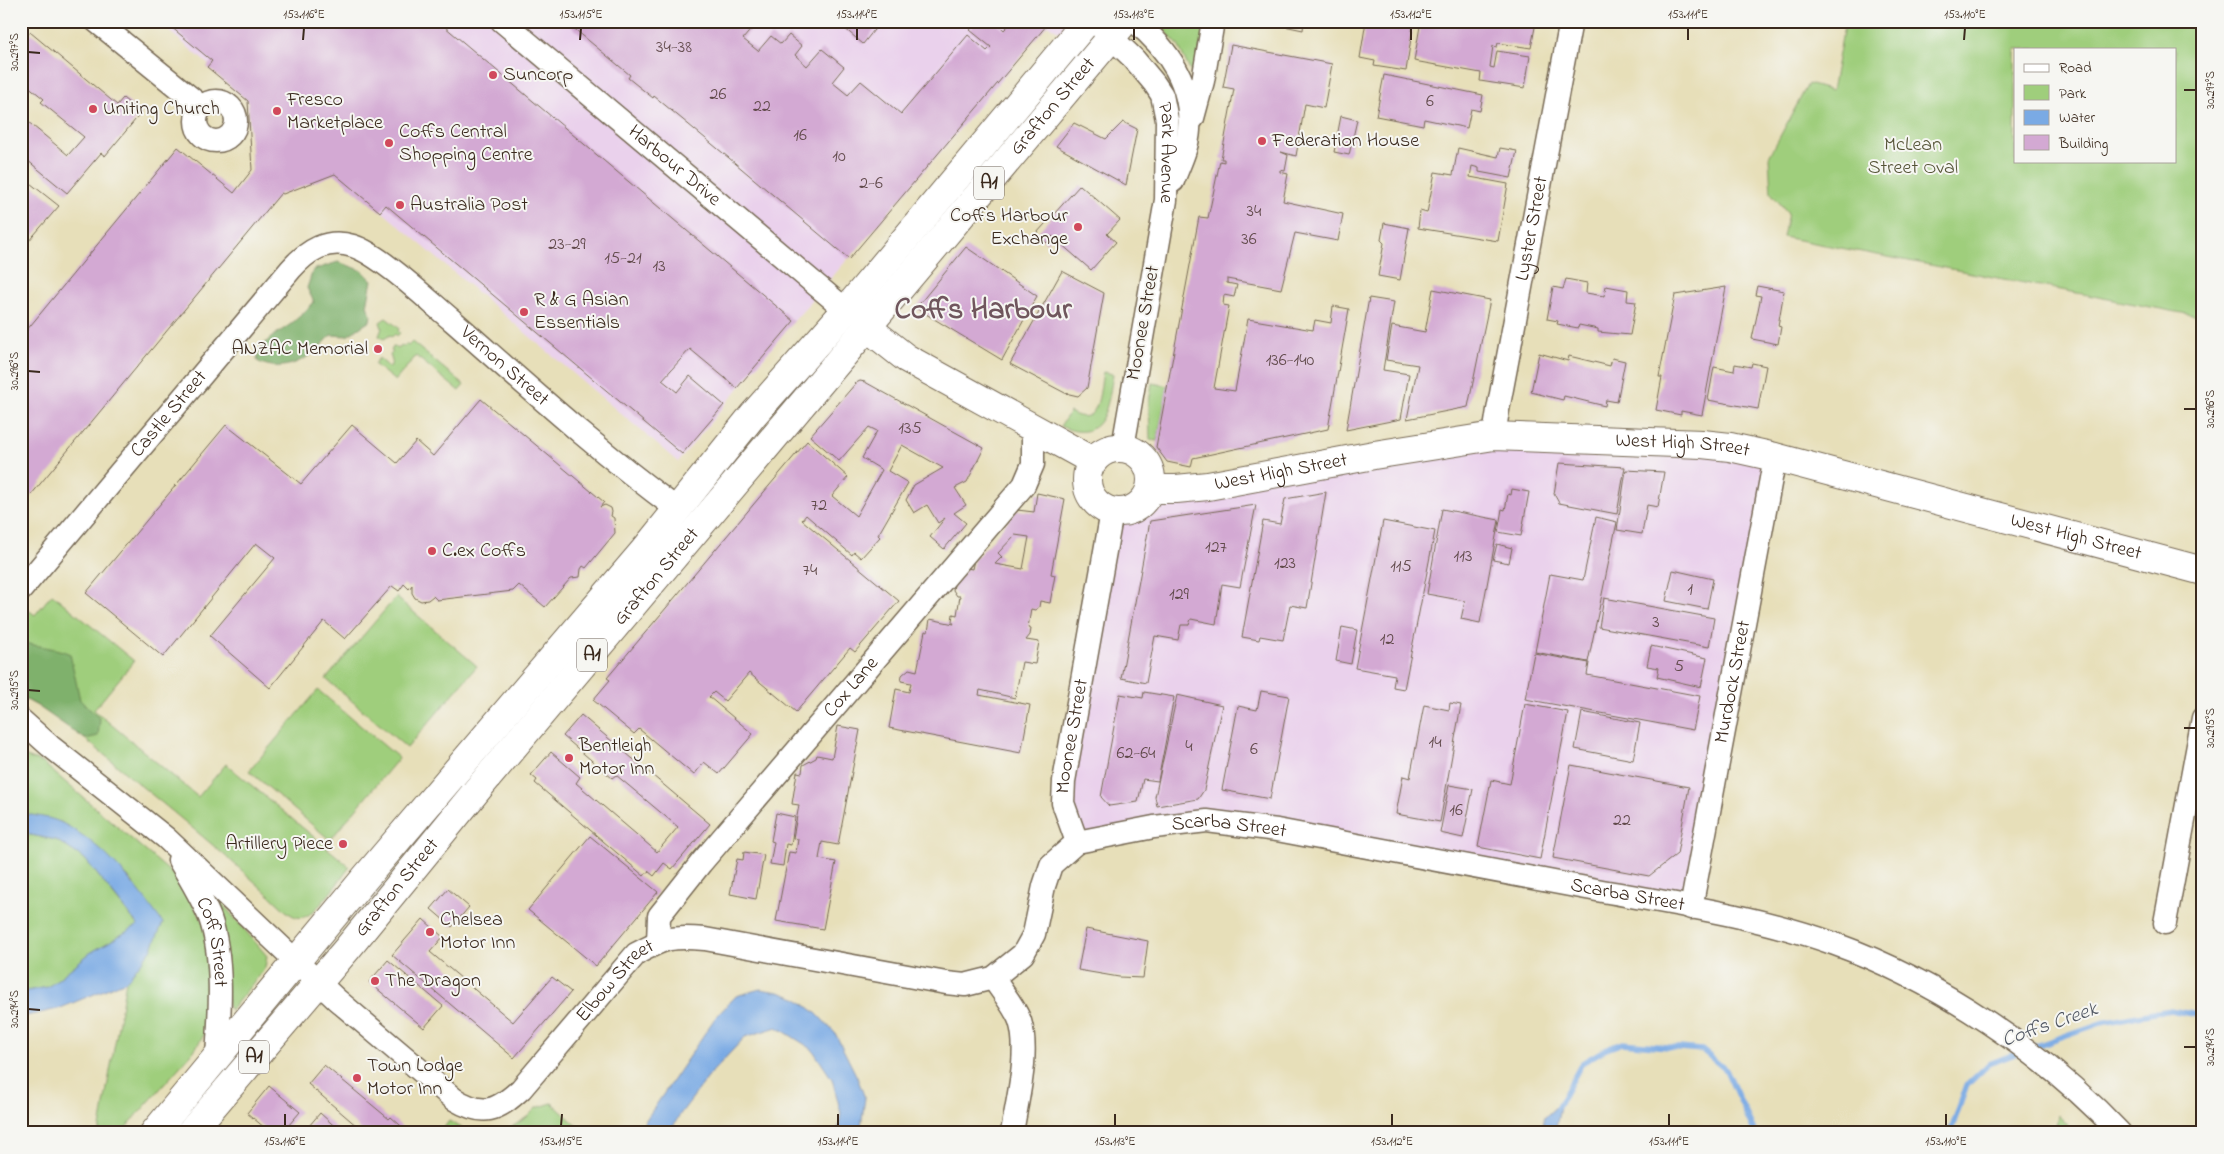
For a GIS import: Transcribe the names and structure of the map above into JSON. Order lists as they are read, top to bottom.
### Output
{
  "streets": {
    "main road": ["Grafton Street", "A1", "West High Street"],
    "street": [
      "Park Avenue",
      "Harbour Drive",
      "Lyster Street",
      "Moonee Street",
      "Vernon Street",
      "Castle Street",
      "Murdock Street",
      "Cox Lane",
      "Scarba Street",
      "Coff Street",
      "Elbow Street"
    ]
  },
  "crossings": [
    ["Grafton Street", "Park Avenue"],
    ["Grafton Street", "Harbour Drive"],
    ["Grafton Street", "Vernon Street"],
    ["Grafton Street", "Coff Street"],
    ["Grafton Street", "Elbow Street"],
    ["Park Avenue", "Moonee Street"],
    ["Lyster Street", "West High Street"],
    ["Moonee Street", "West High Street"],
    ["Moonee Street", "Scarba Street"],
    ["Vernon Street", "Castle Street"],
    ["West High Street", "Murdock Street"],
    ["Murdock Street", "Scarba Street"],
    ["Cox Lane", "Elbow Street"],
    ["Coff Street", "Elbow Street"]
  ],
  "districts": ["Coffs Harbour"],
  "water": ["Coffs Creek"],
  "parks": ["McLean Street Oval"],
  "places": [
    "Suncorp",
    "Uniting Church",
    "Fresco Marketplace",
    "Federation House",
    "Coffs Central Shopping Centre",
    "Australia Post",
    "Coffs Harbour Exchange",
    "R & G Asian Essentials",
    "ANZAC Memorial",
    "C.ex Coffs",
    "Bentleigh Motor Inn",
    "Artillery Piece",
    "Chelsea Motor Inn",
    "The Dragon",
    "Town Lodge Motor Inn"
  ],
  "house_numbers": [
    "34-38",
    "26",
    "6",
    "22",
    "16",
    "10",
    "2-6",
    "34",
    "36",
    "23-29",
    "15-21",
    "13",
    "136-140",
    "135",
    "72",
    "127",
    "113",
    "123",
    "115",
    "74",
    "1",
    "129",
    "3",
    "12",
    "5",
    "14",
    "4",
    "6",
    "62-64",
    "16",
    "22"
  ],
  "legend": [
    "Road",
    "Park",
    "Water",
    "Building"
  ],
  "coordinates": [
    "153.116°E",
    "153.115°E",
    "153.114°E",
    "153.113°E",
    "153.112°E",
    "153.111°E",
    "153.110°E",
    "30.297°S",
    "30.296°S",
    "30.295°S",
    "30.294°S"
  ]
}
